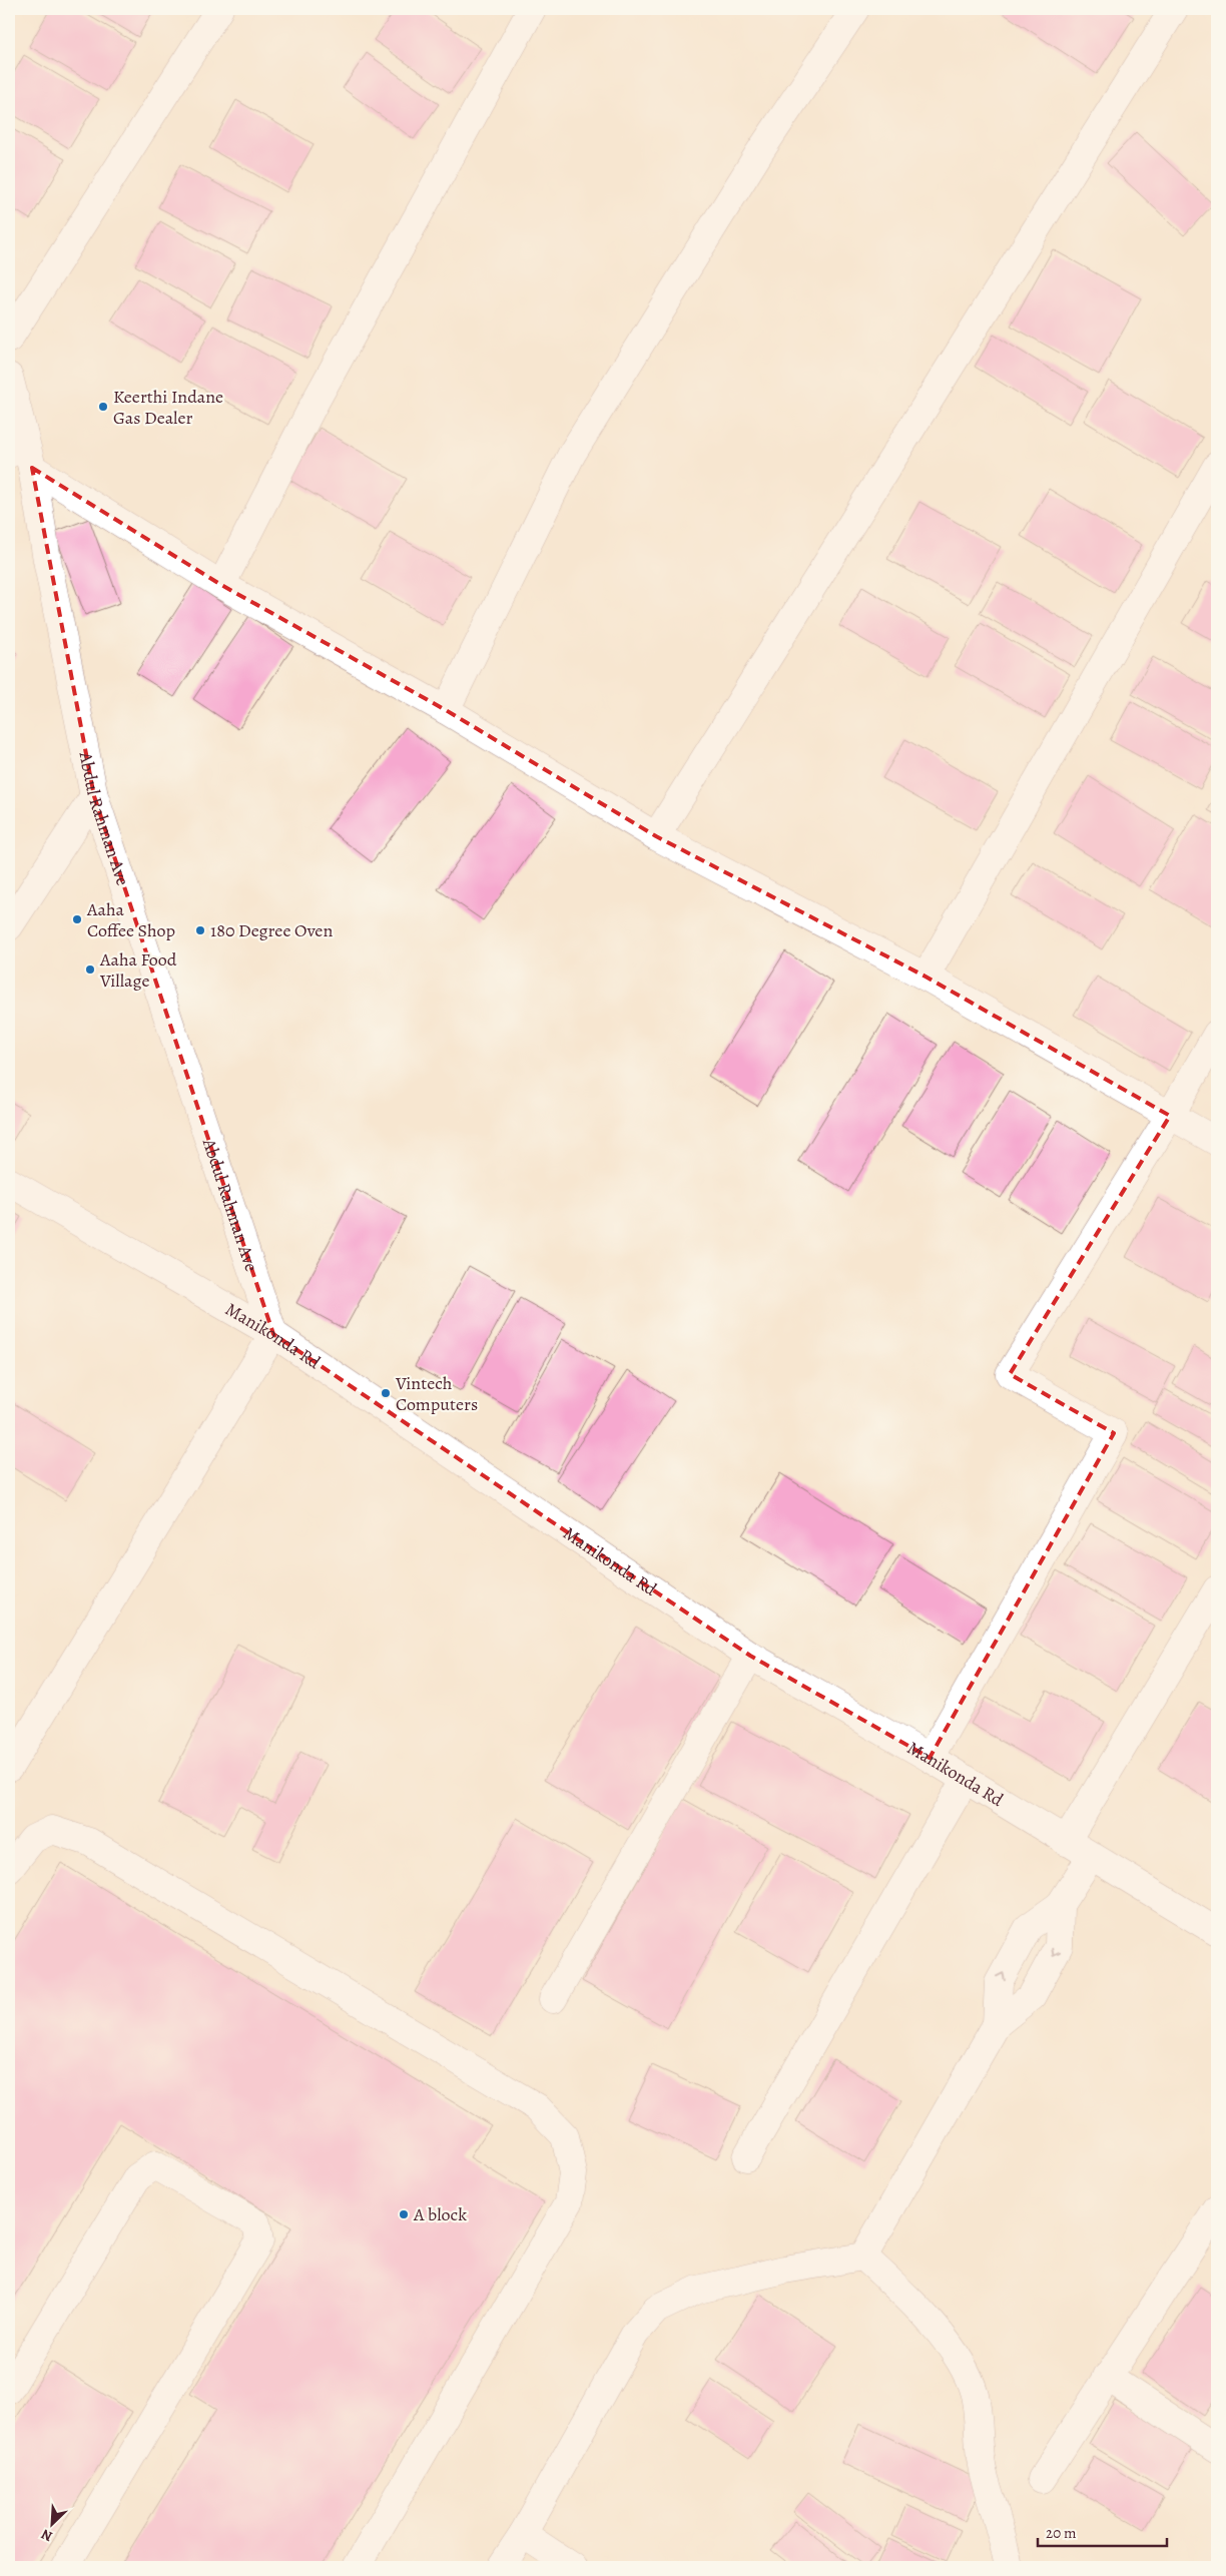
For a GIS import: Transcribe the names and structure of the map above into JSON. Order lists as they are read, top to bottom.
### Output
{
  "streets": {
    "street": ["Abdul Rahman Ave", "Manikonda Rd"]
  },
  "crossings": [
    ["Abdul Rahman Ave", "Manikonda Rd"]
  ],
  "places": [
    "Keerthi Indane Gas Dealer",
    "Aaha Coffee Shop",
    "180 Degree Oven",
    "Aaha Food Village",
    "Vintech Computers",
    "A block"
  ],
  "scale_bar": "20 m",
  "north": "bottom left"
}
